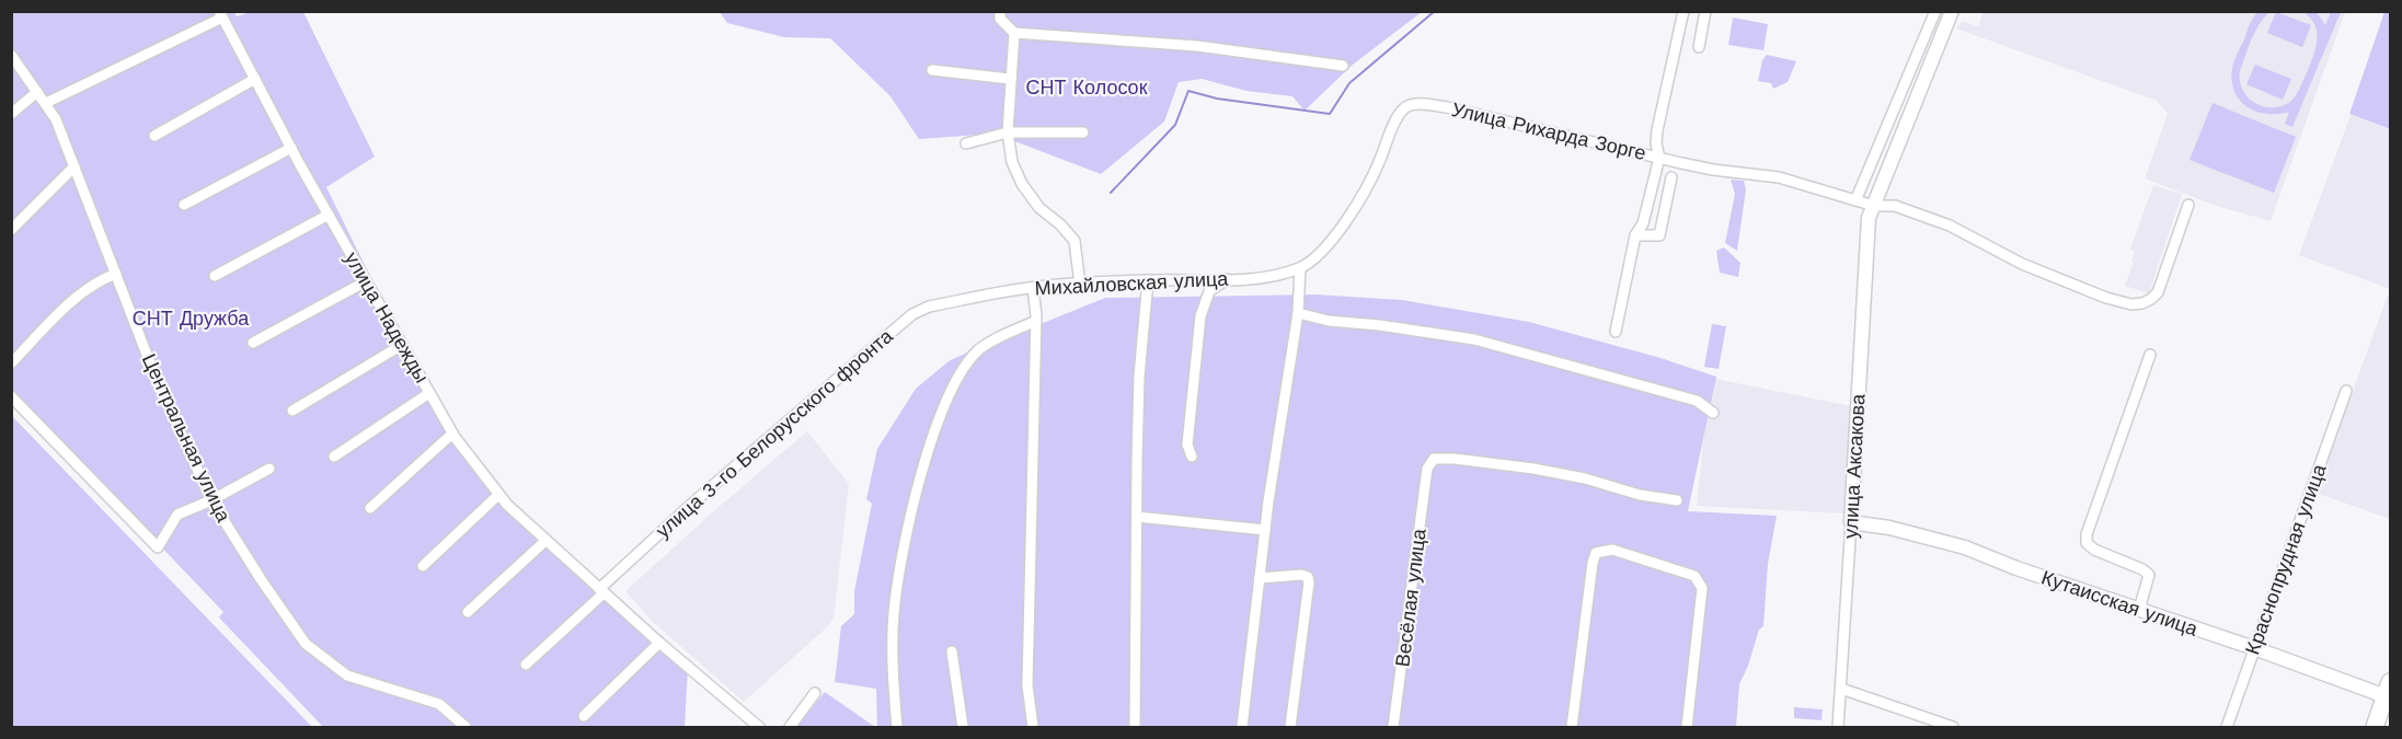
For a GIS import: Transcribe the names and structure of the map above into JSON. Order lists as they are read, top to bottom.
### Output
{
  "streets": {
    "street": [
      "Улица Рихарда Зорге",
      "Михайловская улица",
      "улица Надежды",
      "улица 3-го Белорусского фронта",
      "Центральная улица",
      "улица Аксакова",
      "Краснопрудная улица",
      "Весёлая улица",
      "Кутаисская улица"
    ]
  },
  "crossings": [
    ["Улица Рихарда Зорге", "Михайловская улица"],
    ["Улица Рихарда Зорге", "улица Аксакова"],
    ["Михайловская улица", "улица 3-го Белорусского фронта"],
    ["улица Надежды", "улица 3-го Белорусского фронта"],
    ["улица Аксакова", "Кутаисская улица"],
    ["Краснопрудная улица", "Кутаисская улица"]
  ],
  "parks": ["СНТ Колосок", "СНТ Дружба"]
}
